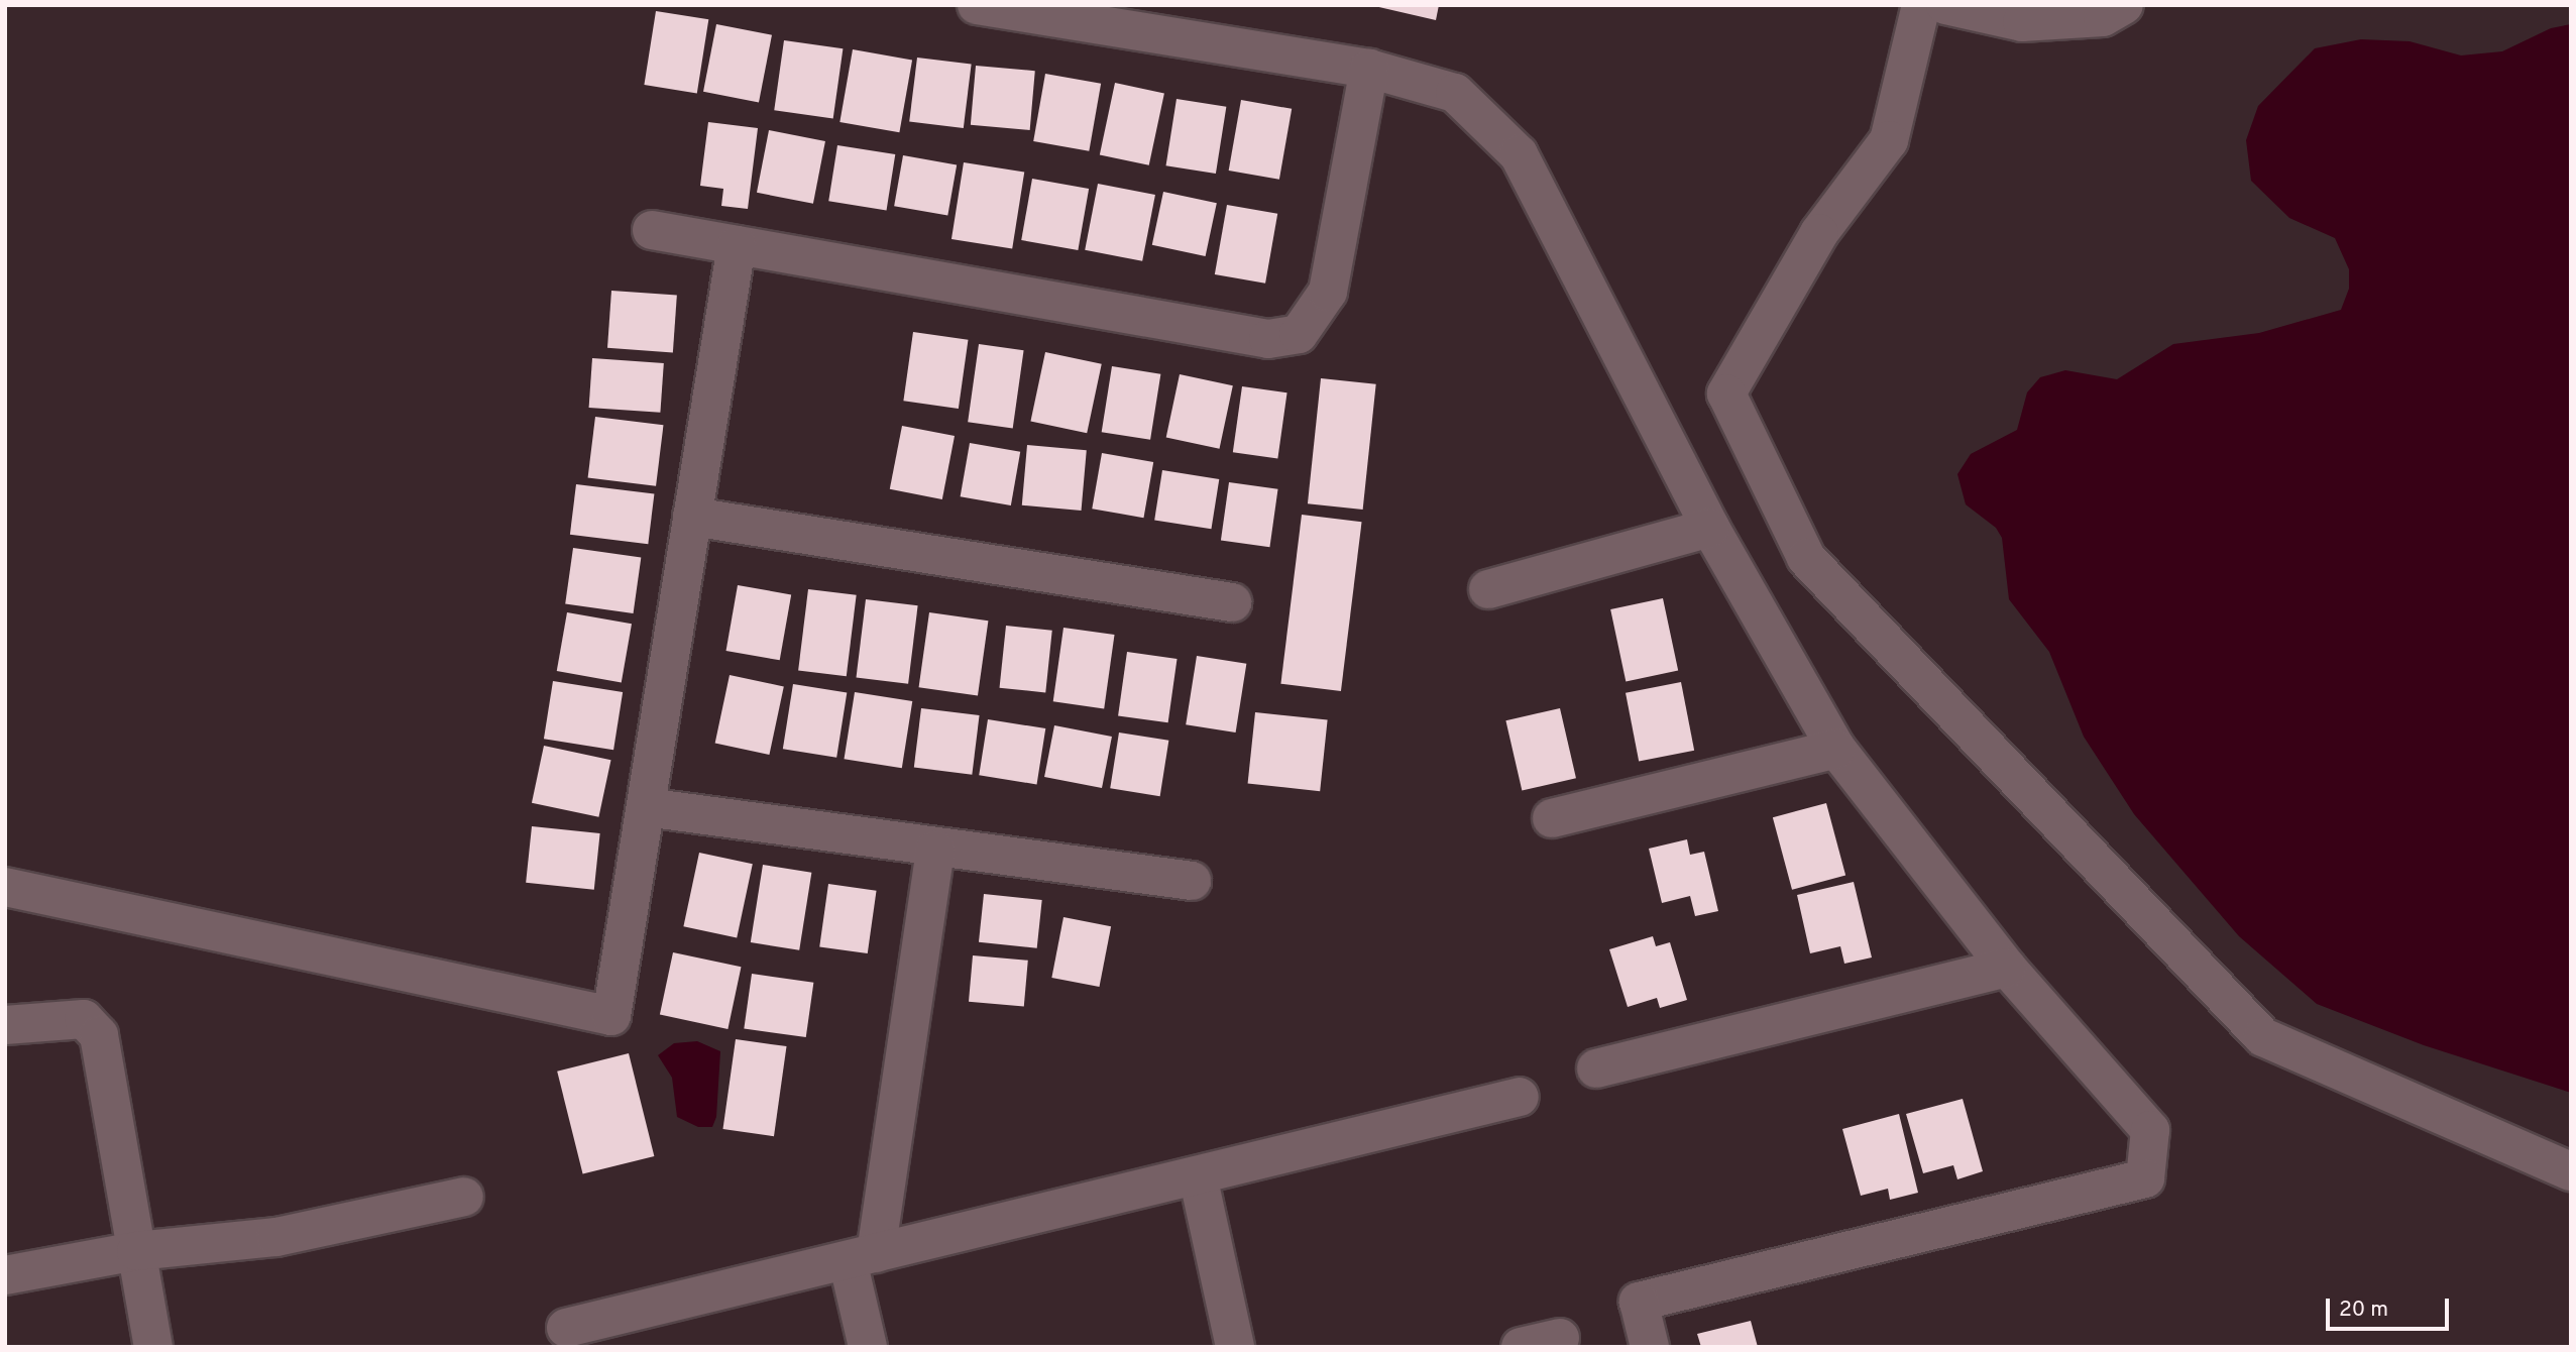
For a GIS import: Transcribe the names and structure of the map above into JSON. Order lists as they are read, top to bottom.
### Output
{
  "scale_bar": "20 m"
}
